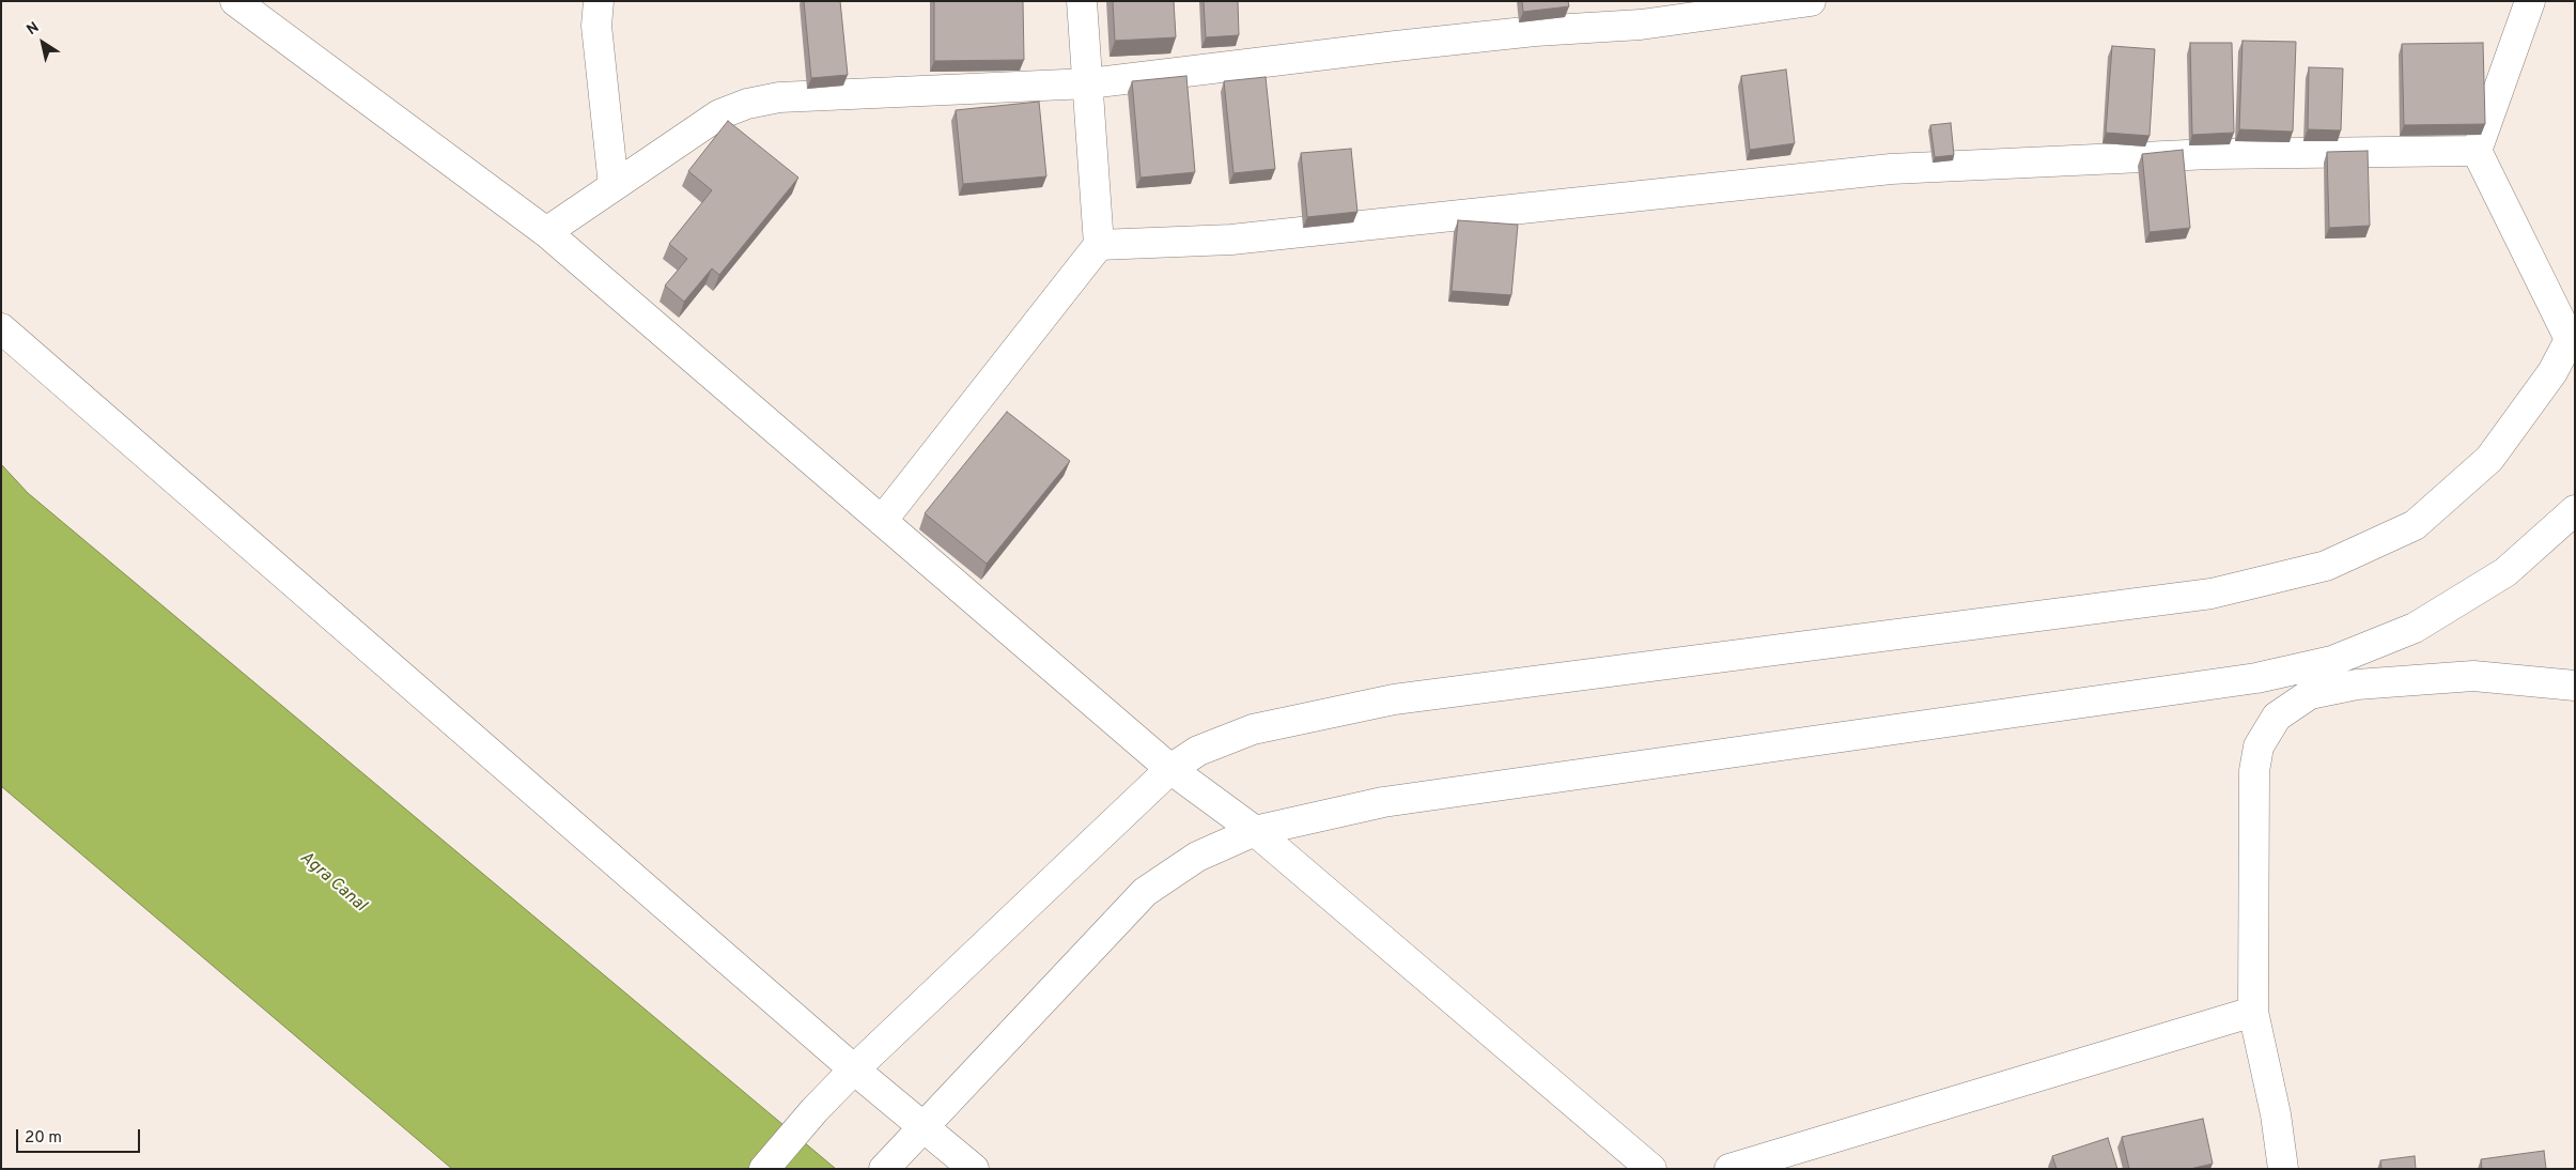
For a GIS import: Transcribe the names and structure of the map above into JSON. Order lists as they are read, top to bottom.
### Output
{
  "water": ["Agra Canal"],
  "scale_bar": "20 m",
  "north": "top left"
}
